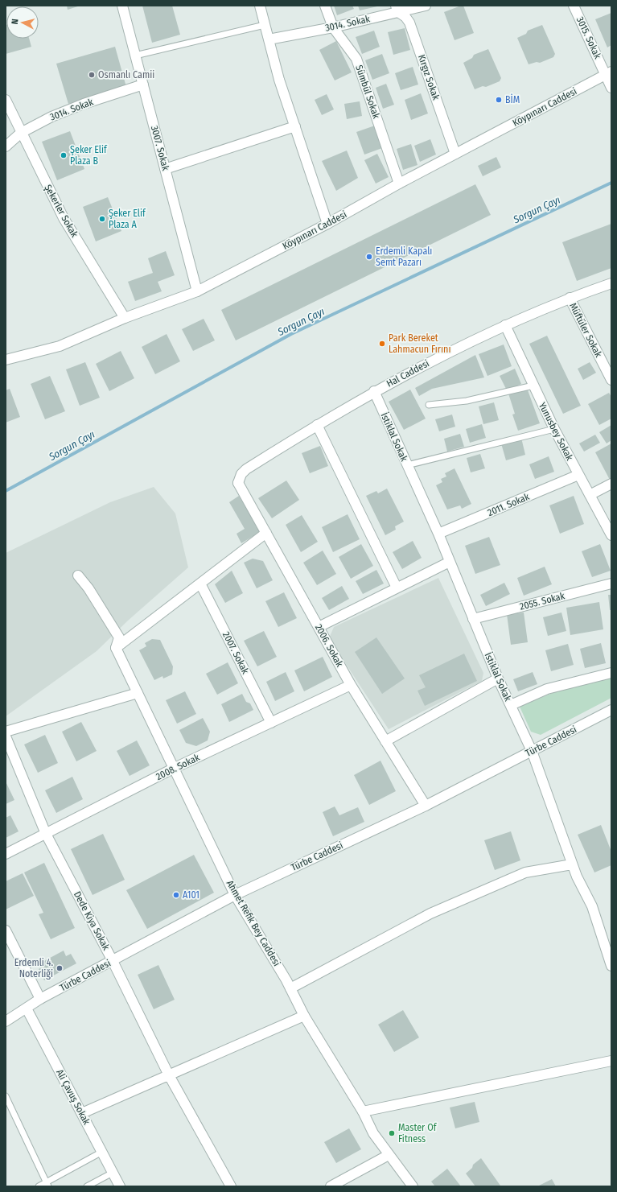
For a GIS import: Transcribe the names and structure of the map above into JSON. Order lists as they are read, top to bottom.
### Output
{
  "streets": {
    "street": [
      "3014. Sokak",
      "3015. Sokak",
      "Kırgız Sokak",
      "Sümbül Sokak",
      "Köypınarı Caddesi",
      "3007. Sokak",
      "Şekerler Sokak",
      "Müftüler Sokak",
      "Hal Caddesi",
      "Yunusbey Sokak",
      "İstiklal Sokak",
      "2011. Sokak",
      "2055. Sokak",
      "2006. Sokak",
      "2007. Sokak",
      "Türbe Caddesi",
      "2008. Sokak",
      "Dede Kiya Sokak",
      "Ahmet Refik Bey Caddesi",
      "Ali Çavuş Sokak"
    ]
  },
  "crossings": [
    ["3014. Sokak", "Kırgız Sokak"],
    ["3014. Sokak", "Sümbül Sokak"],
    ["3014. Sokak", "3007. Sokak"],
    ["3014. Sokak", "Şekerler Sokak"],
    ["3015. Sokak", "Köypınarı Caddesi"],
    ["Kırgız Sokak", "Köypınarı Caddesi"],
    ["Sümbül Sokak", "Köypınarı Caddesi"],
    ["Köypınarı Caddesi", "3007. Sokak"],
    ["Köypınarı Caddesi", "Şekerler Sokak"],
    ["Müftüler Sokak", "Hal Caddesi"],
    ["Hal Caddesi", "Yunusbey Sokak"],
    ["Hal Caddesi", "İstiklal Sokak"],
    ["Hal Caddesi", "2006. Sokak"],
    ["Yunusbey Sokak", "2011. Sokak"],
    ["İstiklal Sokak", "2011. Sokak"],
    ["İstiklal Sokak", "2055. Sokak"],
    ["İstiklal Sokak", "Türbe Caddesi"],
    ["2006. Sokak", "Türbe Caddesi"],
    ["2006. Sokak", "2008. Sokak"],
    ["2007. Sokak", "2008. Sokak"],
    ["Türbe Caddesi", "Dede Kiya Sokak"],
    ["Türbe Caddesi", "Ahmet Refik Bey Caddesi"],
    ["Türbe Caddesi", "Ali Çavuş Sokak"],
    ["2008. Sokak", "Dede Kiya Sokak"],
    ["2008. Sokak", "Ahmet Refik Bey Caddesi"]
  ],
  "water": ["Sorgun Çayı"],
  "places": [
    "Osmanlı Camii",
    "BİM",
    "Şeker Elif Plaza B",
    "Şeker Elif Plaza A",
    "Erdemli Kapalı Semt Pazarı",
    "Park Bereket Lahmacun Fırını",
    "A101",
    "Erdemli 4. Noterliği",
    "Master Of Fitness"
  ],
  "north": "left"
}
